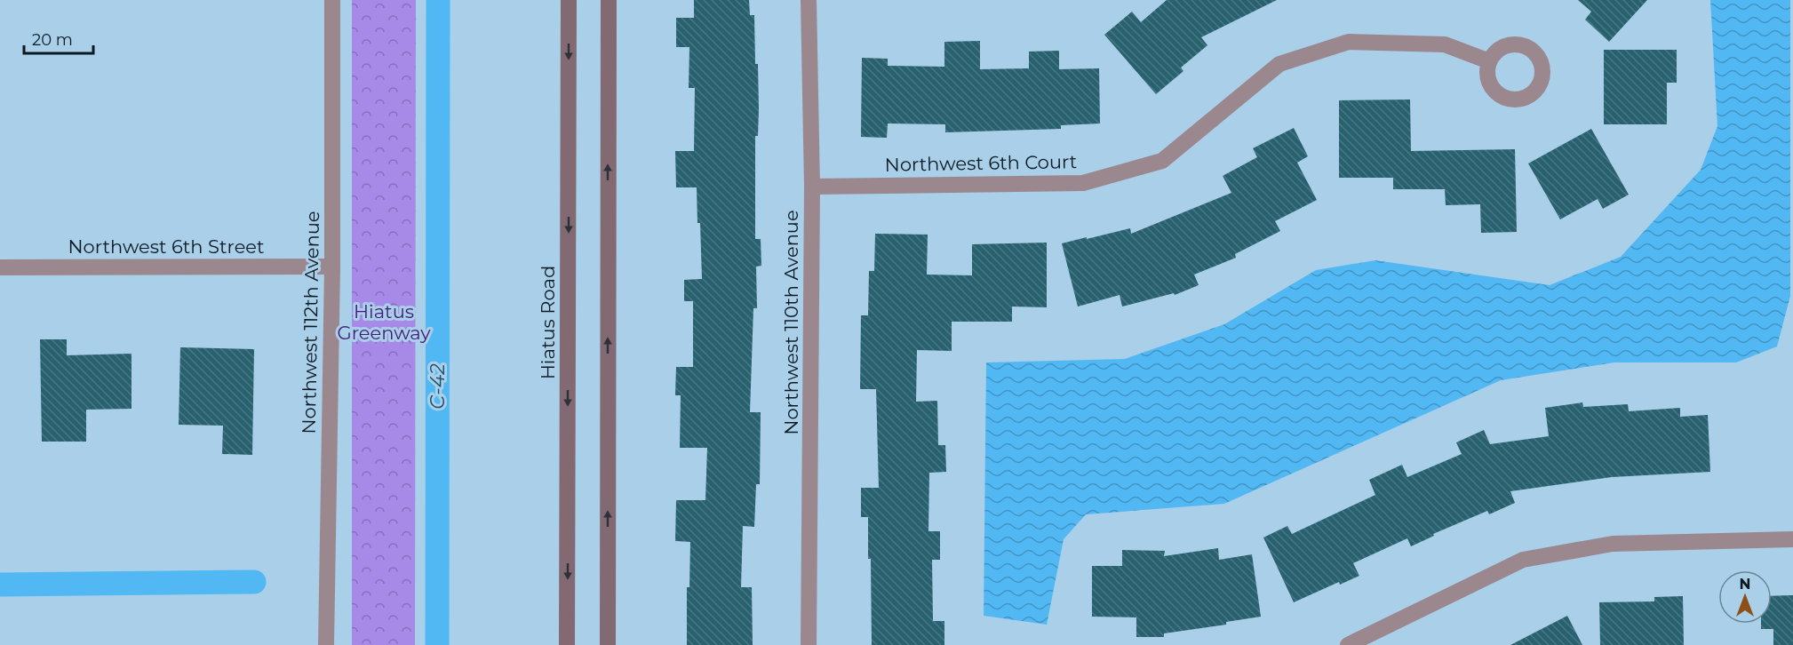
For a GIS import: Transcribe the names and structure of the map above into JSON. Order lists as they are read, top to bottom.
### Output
{
  "streets": {
    "main road": ["Hiatus Road"],
    "street": [
      "Northwest 6th Court",
      "Northwest 6th Street",
      "Northwest 112th Avenue",
      "Northwest 110th Avenue"
    ]
  },
  "crossings": [
    ["Northwest 6th Court", "Northwest 110th Avenue"],
    ["Northwest 6th Street", "Northwest 112th Avenue"]
  ],
  "water": ["C-42"],
  "parks": ["Hiatus Greenway"],
  "scale_bar": "20 m",
  "north": "top"
}
